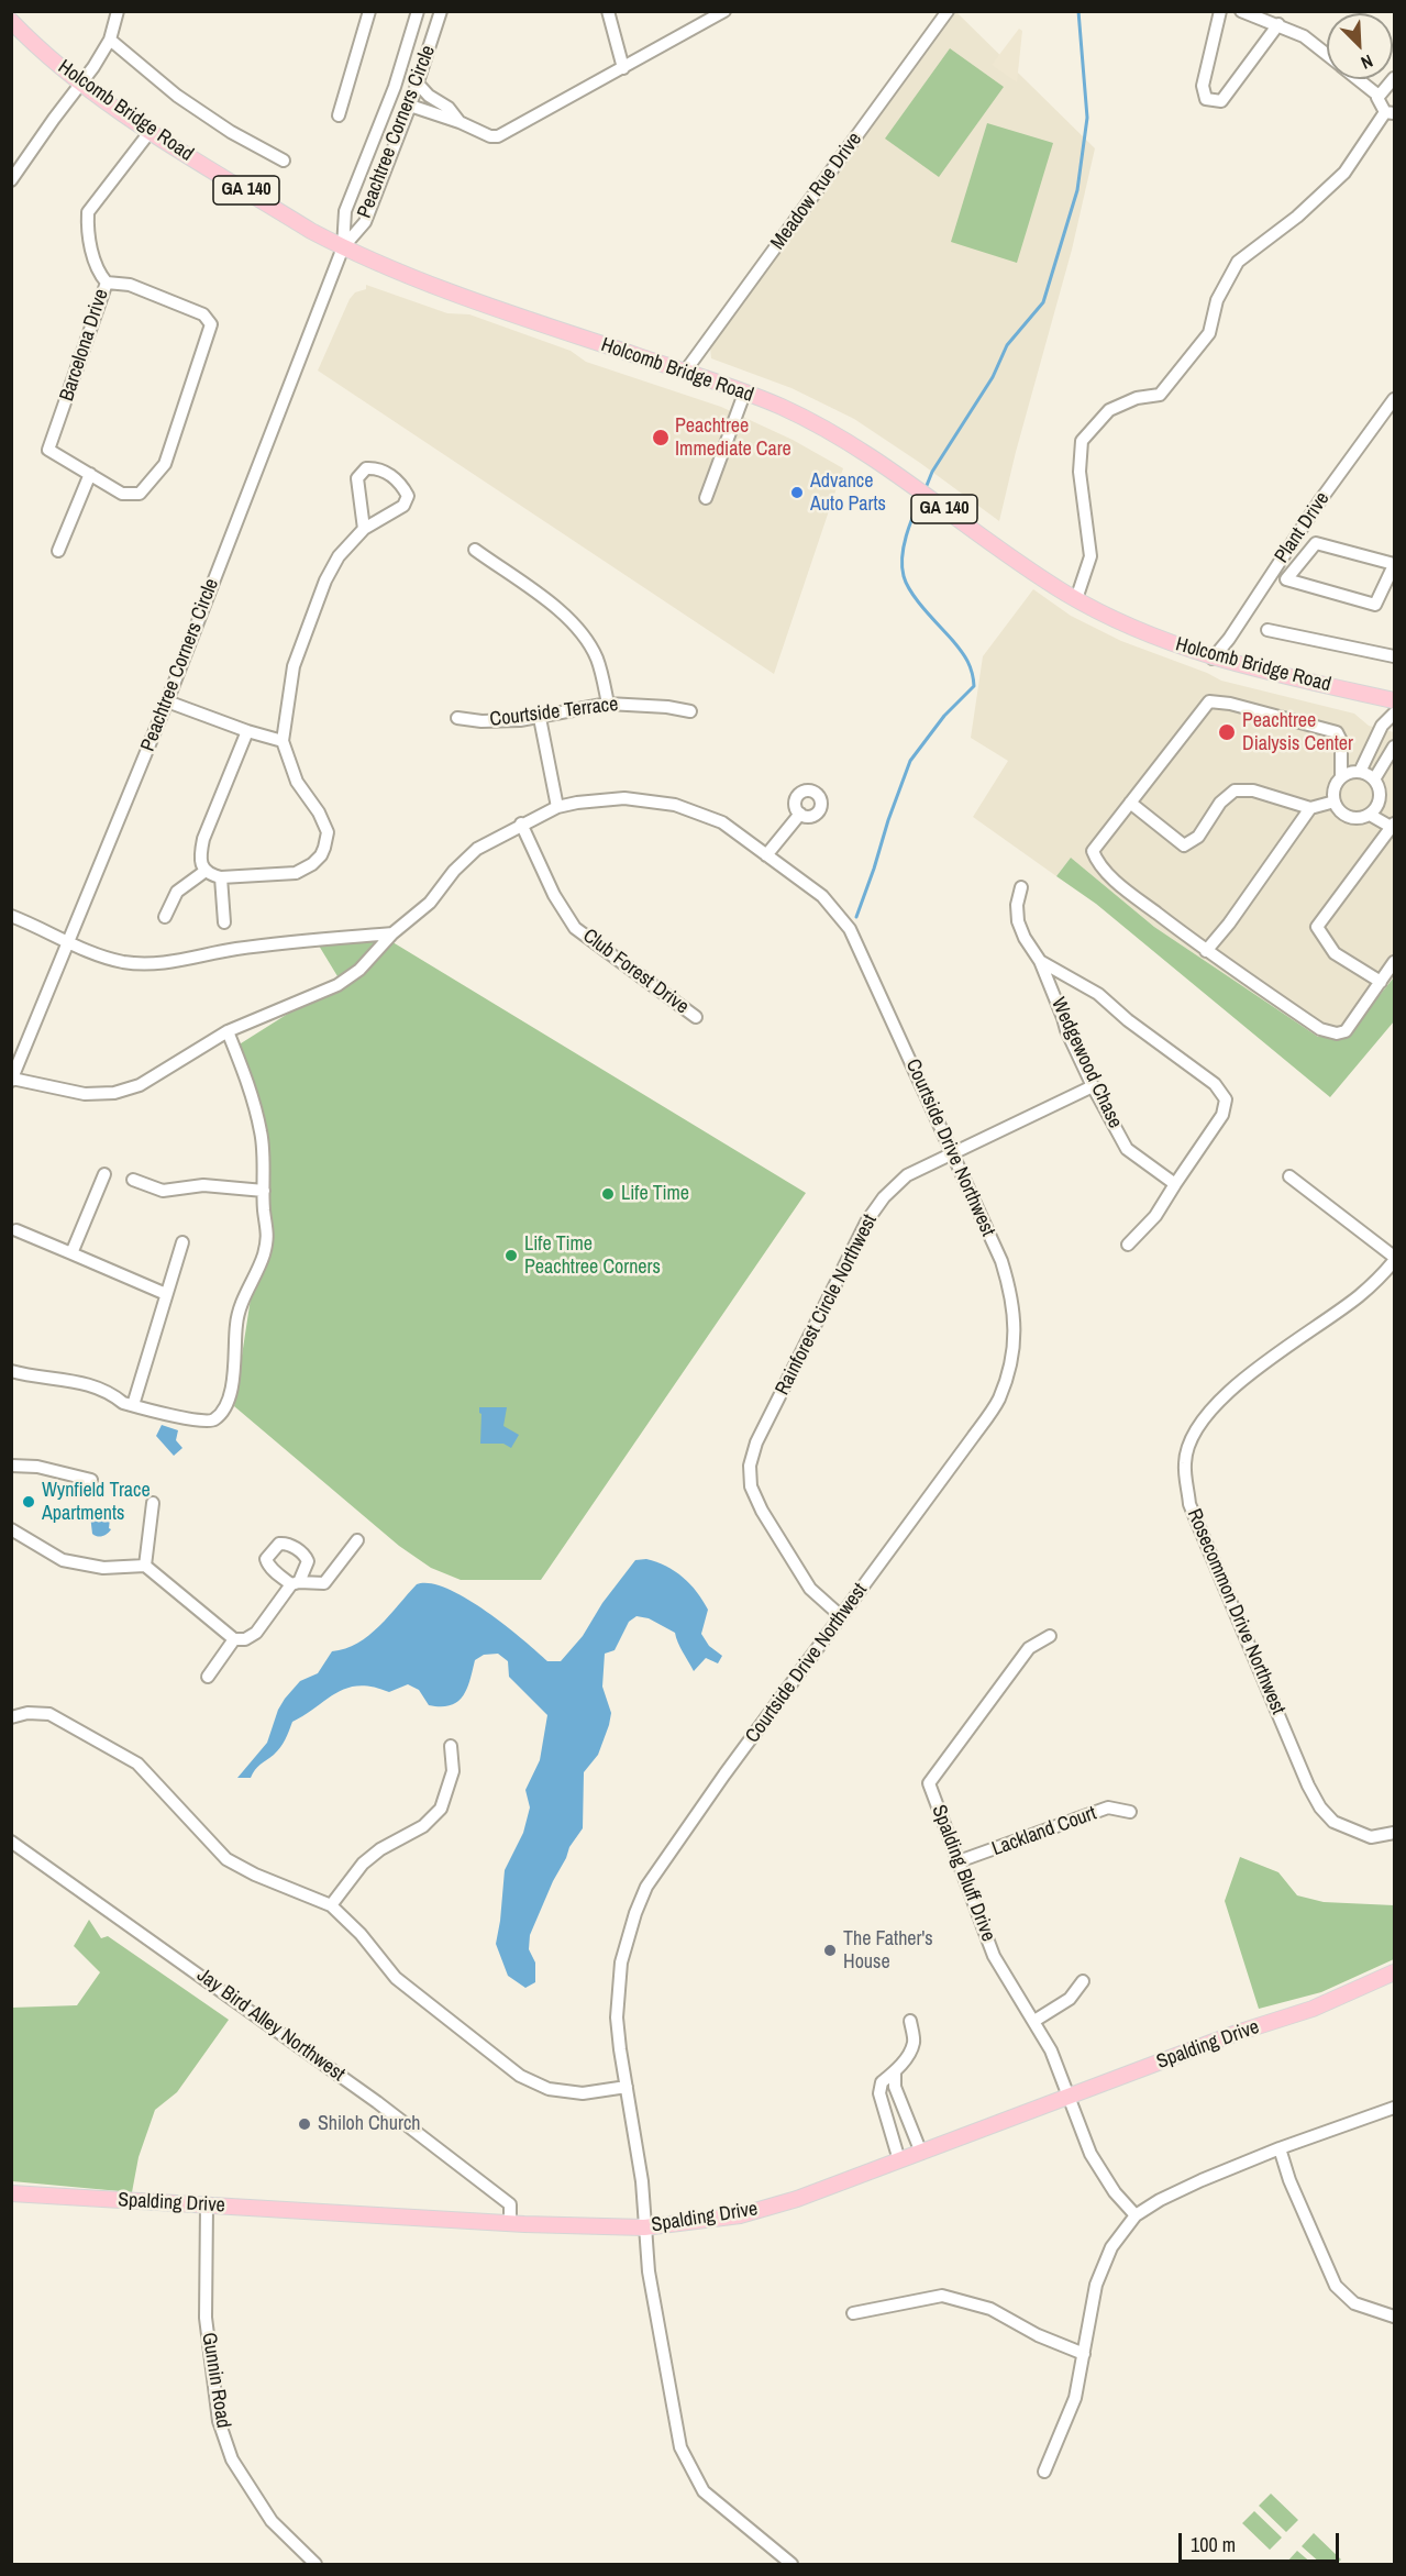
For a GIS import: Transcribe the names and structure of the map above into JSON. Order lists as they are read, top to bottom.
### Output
{
  "streets": {
    "main road": ["Holcomb Bridge Road", "GA 140", "Spalding Drive"],
    "street": [
      "Peachtree Corners Circle",
      "Meadow Rue Drive",
      "Barcelona Drive",
      "Plant Drive",
      "Courtside Terrace",
      "Club Forest Drive",
      "Wedgewood Chase",
      "Courtside Drive Northwest",
      "Rainforest Circle Northwest",
      "Rosecommon Drive Northwest",
      "Lackland Court",
      "Spalding Bluff Drive",
      "Jay Bird Alley Northwest",
      "Gunnin Road"
    ]
  },
  "crossings": [
    ["Holcomb Bridge Road", "Peachtree Corners Circle"],
    ["Holcomb Bridge Road", "Meadow Rue Drive"],
    ["Holcomb Bridge Road", "Barcelona Drive"],
    ["Holcomb Bridge Road", "Plant Drive"],
    ["Peachtree Corners Circle", "Courtside Drive Northwest"],
    ["Club Forest Drive", "Courtside Drive Northwest"],
    ["Wedgewood Chase", "Rainforest Circle Northwest"],
    ["Courtside Drive Northwest", "Rainforest Circle Northwest"],
    ["Courtside Drive Northwest", "Spalding Drive"],
    ["Lackland Court", "Spalding Bluff Drive"],
    ["Spalding Bluff Drive", "Spalding Drive"],
    ["Jay Bird Alley Northwest", "Spalding Drive"],
    ["Spalding Drive", "Gunnin Road"]
  ],
  "places": [
    "Peachtree Immediate Care",
    "Advance Auto Parts",
    "Peachtree Dialysis Center",
    "Life Time",
    "Life Time Peachtree Corners",
    "Wynfield Trace Apartments",
    "The Father's House",
    "Shiloh Church"
  ],
  "scale_bar": "100 m",
  "north": "bottom right"
}
